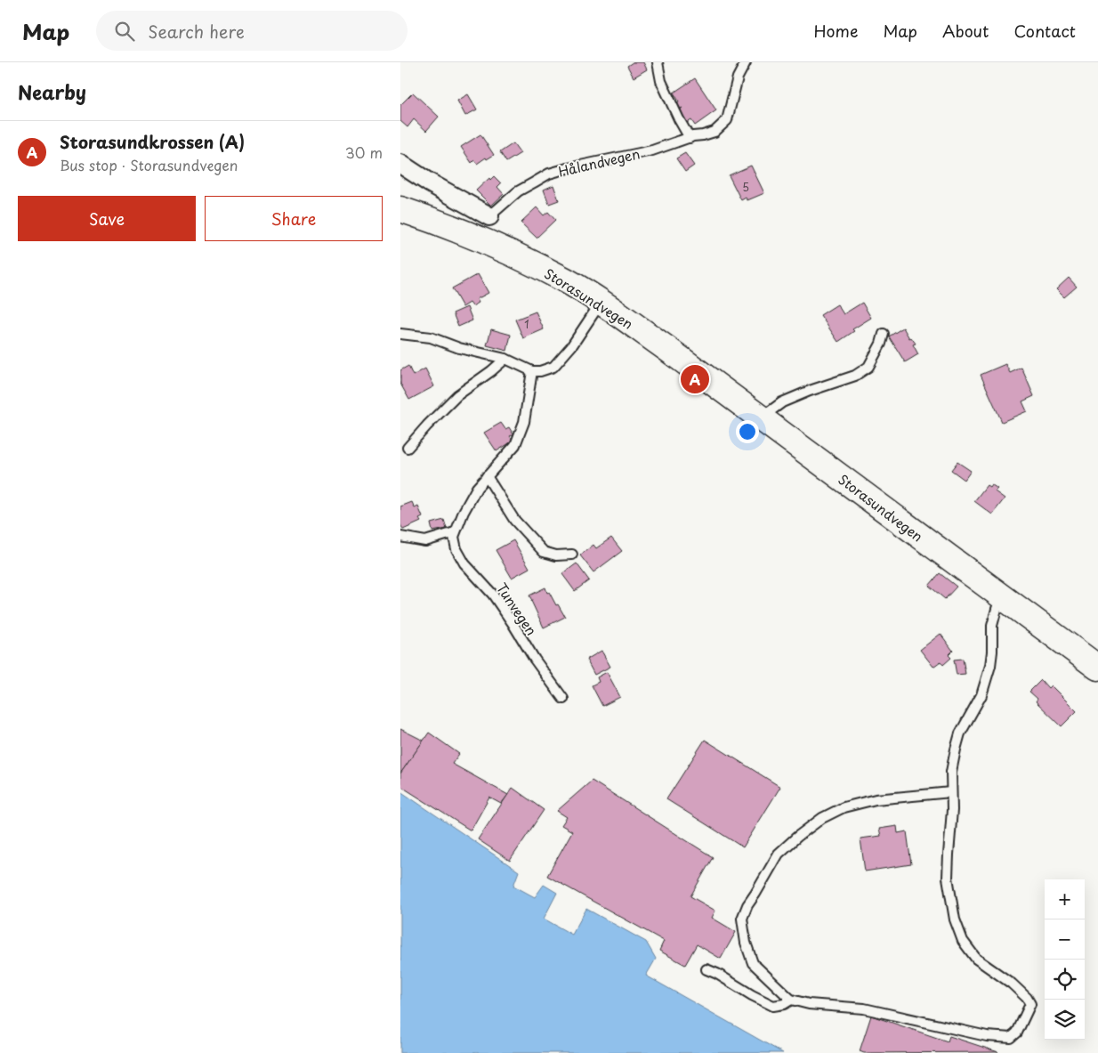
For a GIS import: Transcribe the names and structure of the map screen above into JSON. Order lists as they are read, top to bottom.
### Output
{
  "streets": {
    "main road": ["Storasundvegen"],
    "street": ["Hålandvegen"],
    "lane": ["Tunvegen"]
  },
  "house_numbers": ["5", "1"],
  "page": {
    "header": "Map",
    "search": "Search here",
    "nav": [
      "Home",
      "Map",
      "About",
      "Contact"
    ],
    "heading": "Nearby",
    "list": [
      {
        "mark": "A",
        "name": "Storasundkrossen (A)",
        "note": "Bus stop · Storasundvegen",
        "value": "30 m"
      }
    ],
    "buttons": ["Save", "Share"],
    "pins": "A",
    "map_buttons": ["+", "−"]
  }
}
